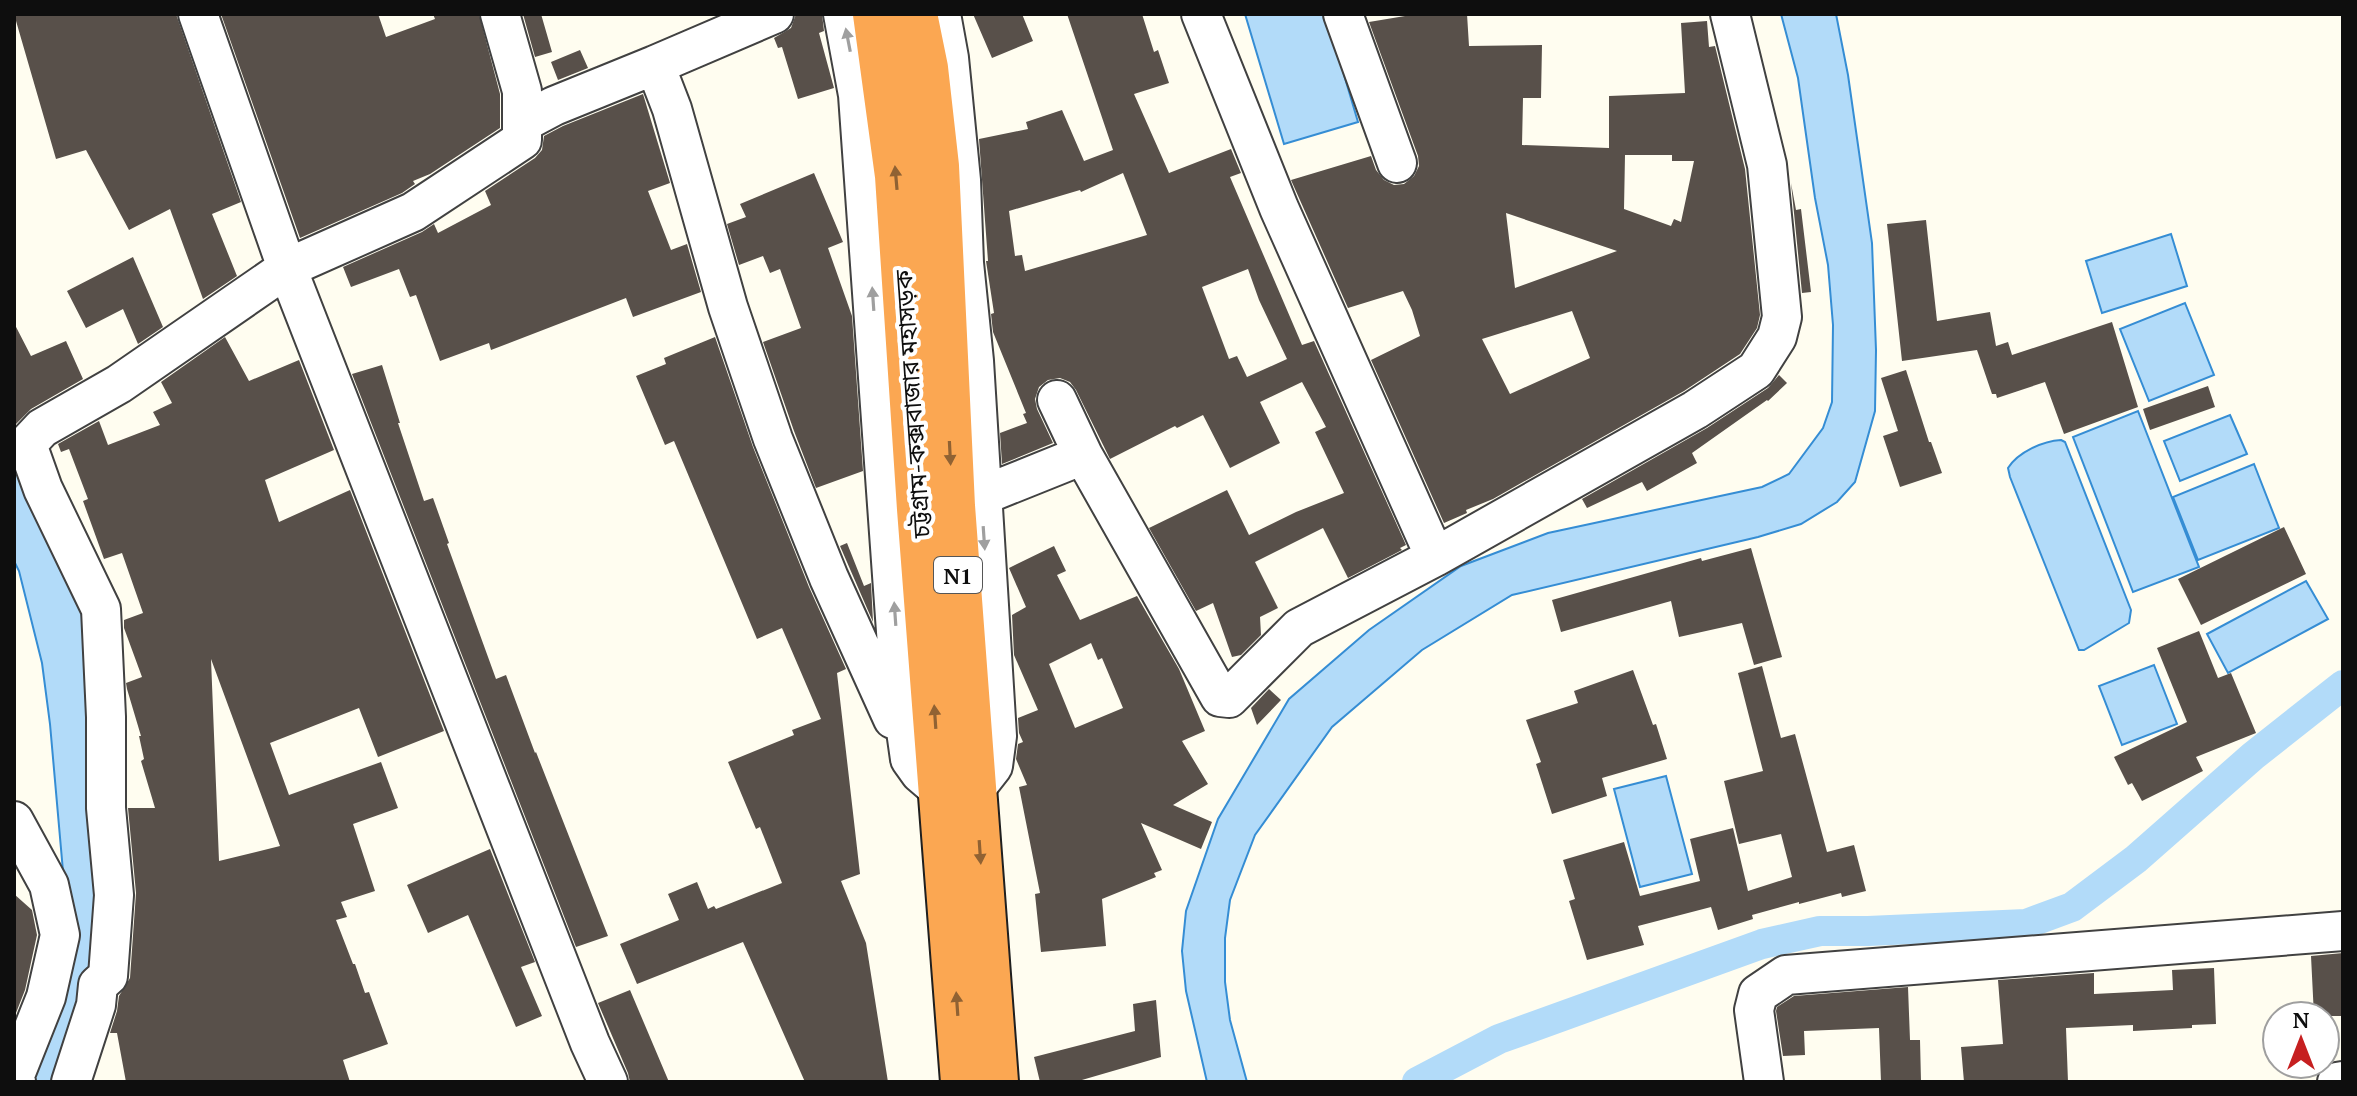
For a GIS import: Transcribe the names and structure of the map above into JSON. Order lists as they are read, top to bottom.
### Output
{
  "streets": {
    "highway": ["চট্টগ্রাম-কক্সবাজার মহাসড়ক", "N1"]
  },
  "north": "top"
}
